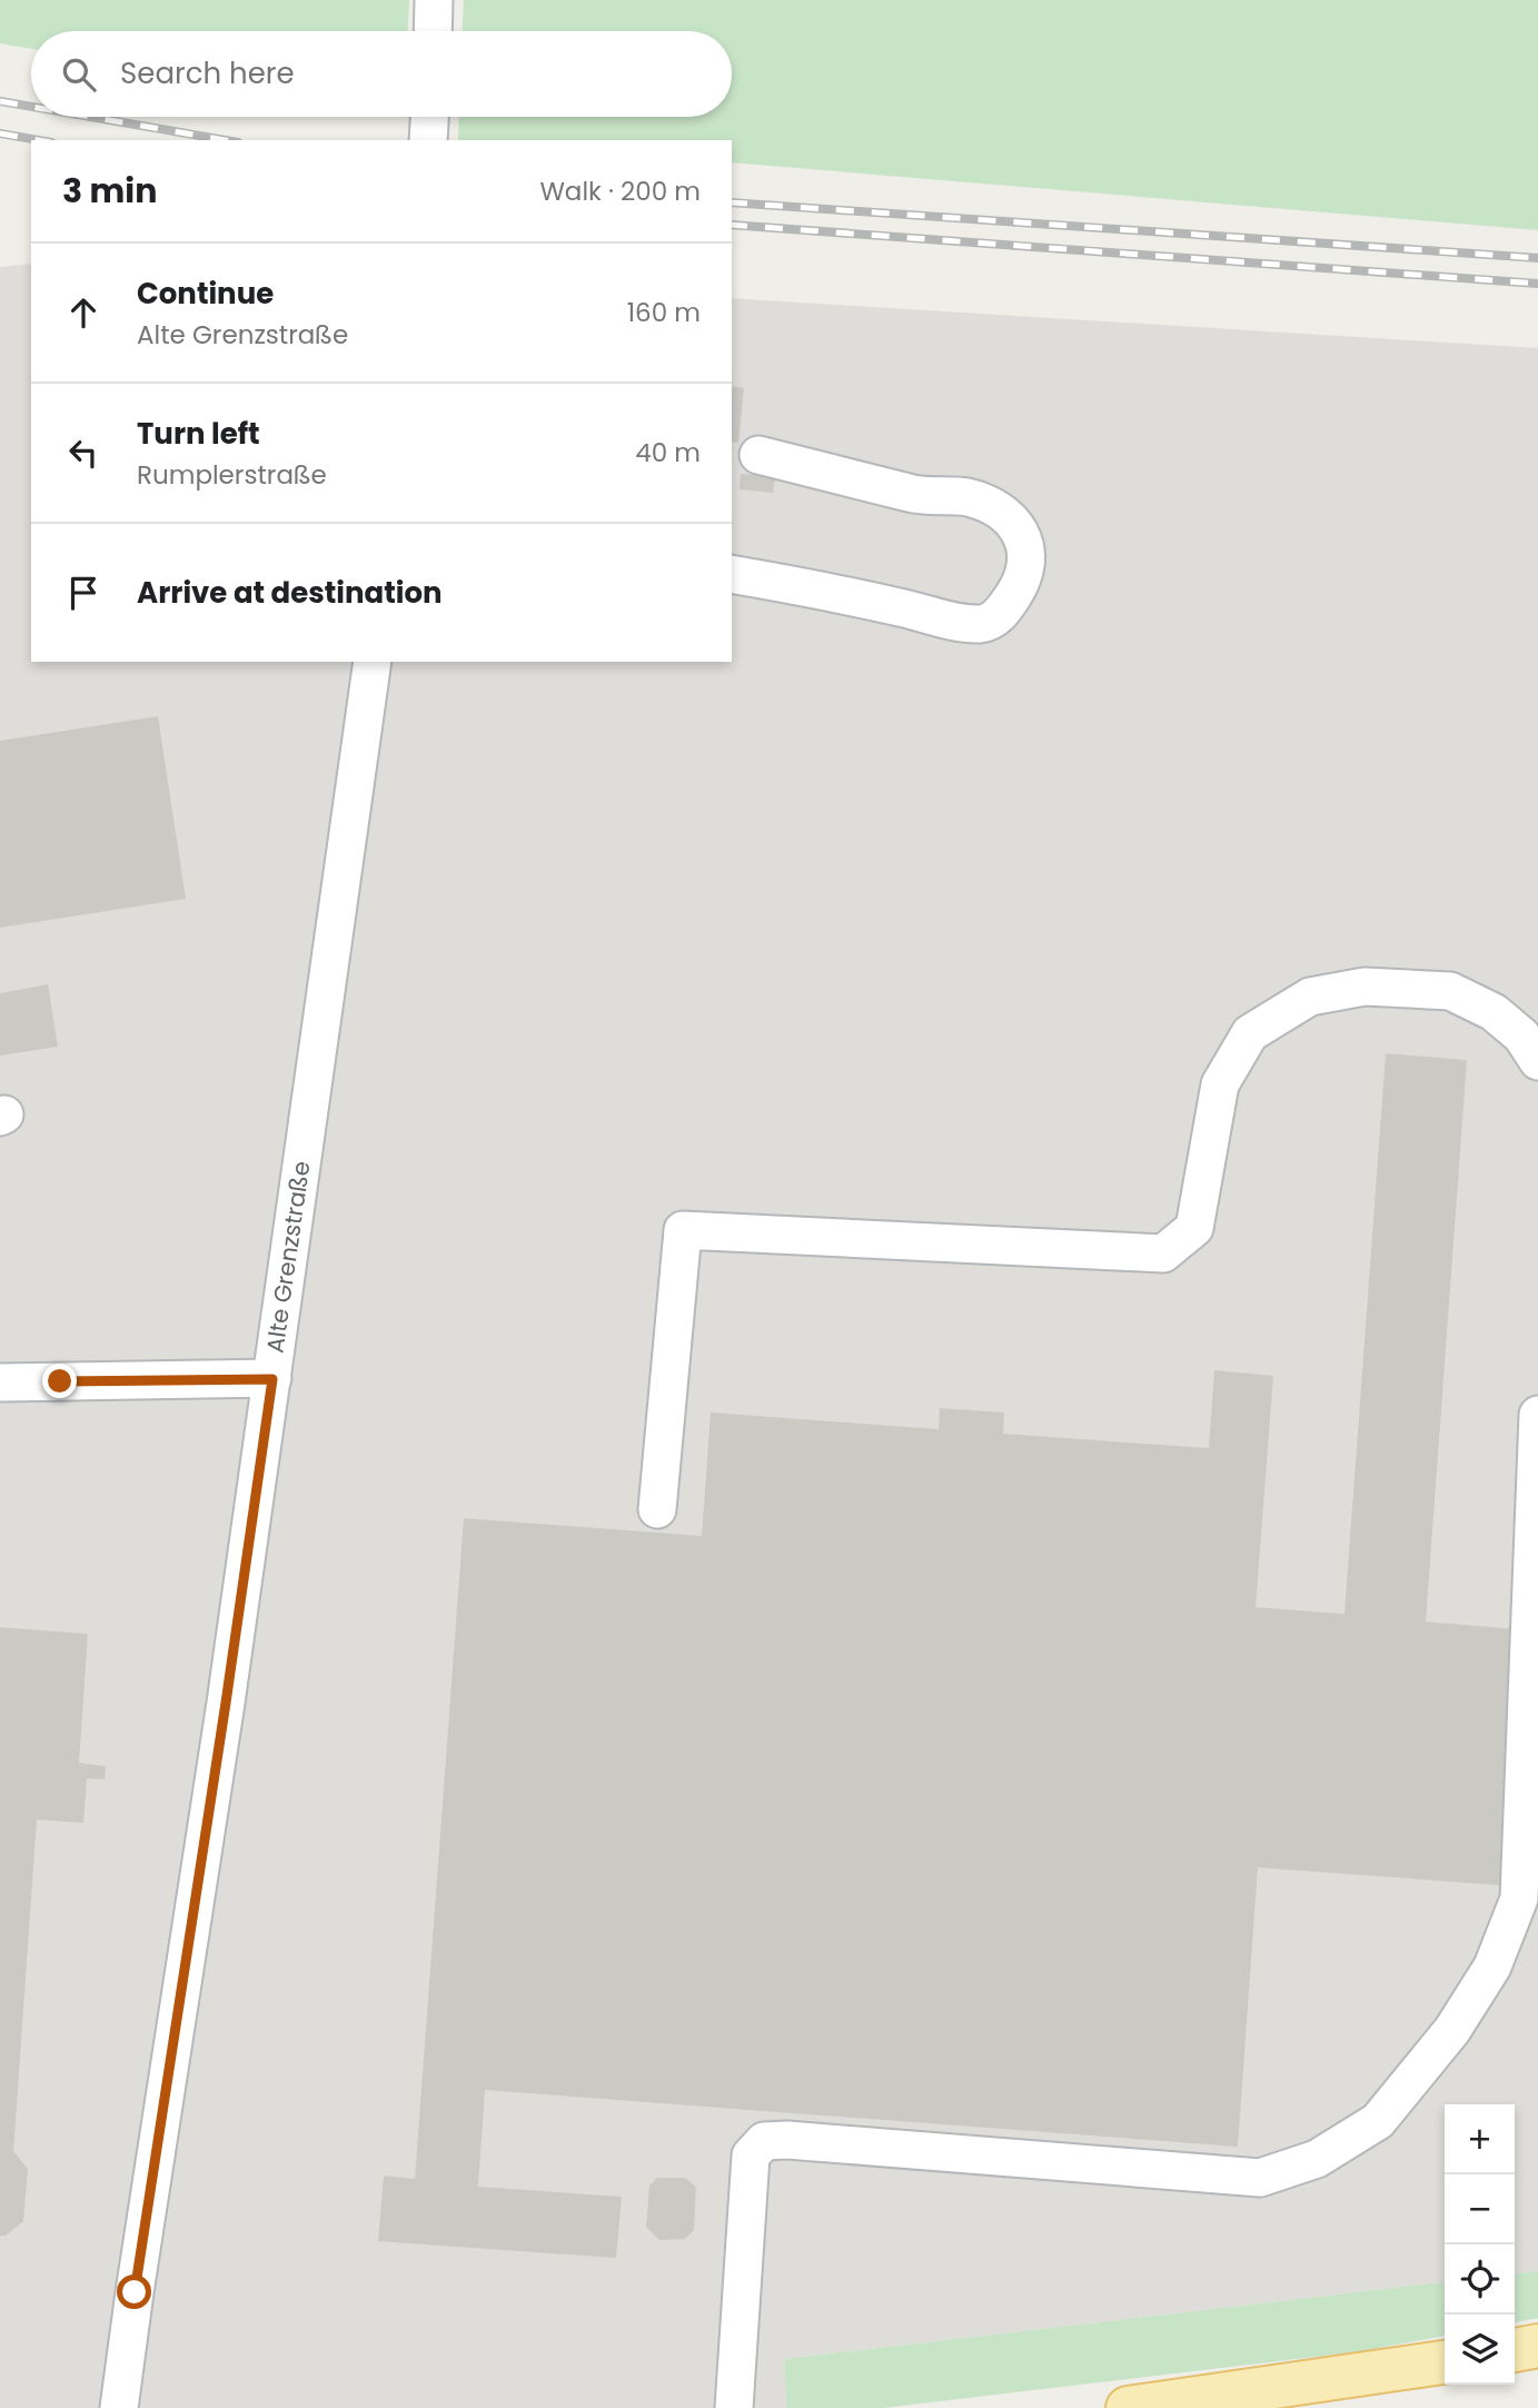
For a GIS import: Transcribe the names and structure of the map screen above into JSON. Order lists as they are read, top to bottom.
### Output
{
  "streets": {
    "street": ["Alte Grenzstraße"]
  },
  "page": {
    "search": "Search here",
    "heading": ["3 min", "Walk · 200 m"],
    "list": [
      ["Continue", "Alte Grenzstraße", "160 m"],
      ["Turn left", "Rumplerstraße", "40 m"],
      "Arrive at destination"
    ],
    "map_buttons": ["+", "−"]
  }
}
